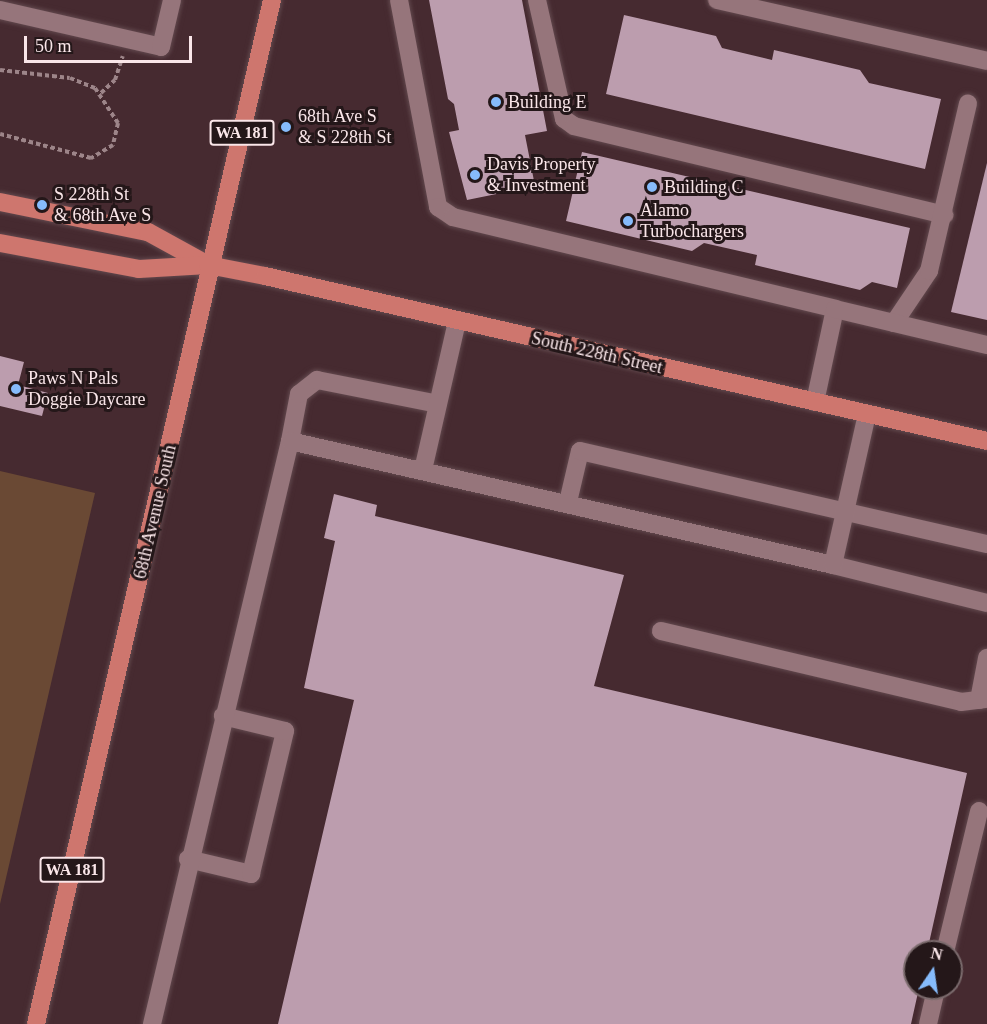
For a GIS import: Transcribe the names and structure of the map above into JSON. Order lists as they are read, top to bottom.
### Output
{
  "streets": {
    "main road": ["WA 181", "South 228th Street", "68th Avenue South"]
  },
  "crossings": [
    ["South 228th Street", "68th Avenue South"]
  ],
  "places": [
    "Building E",
    "68th Ave S & S 228th St",
    "Davis Property & Investment",
    "Building C",
    "S 228th St & 68th Ave S",
    "Alamo Turbochargers",
    "Paws N Pals Doggie Daycare"
  ],
  "scale_bar": "50 m",
  "north": "top"
}
